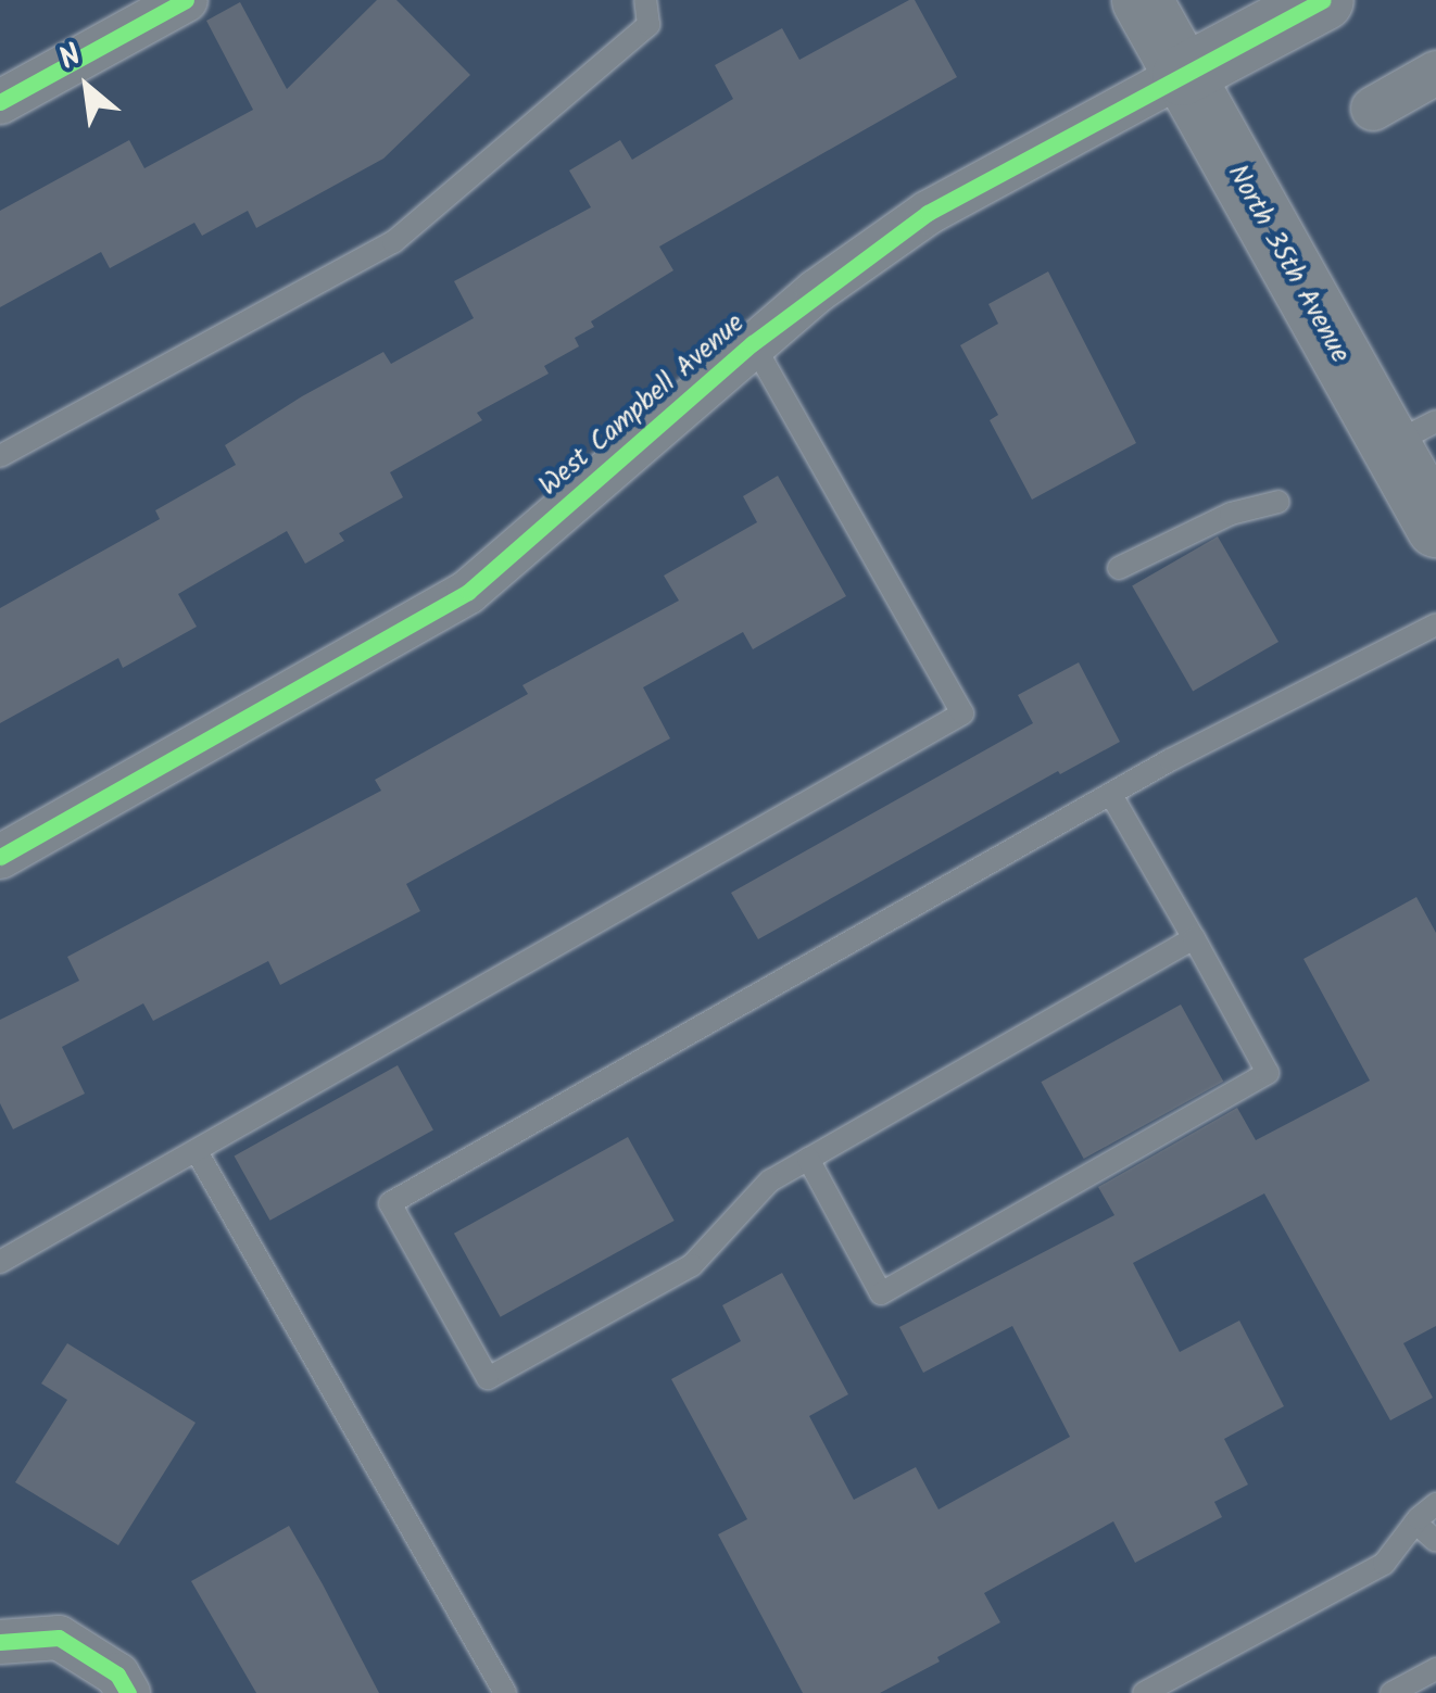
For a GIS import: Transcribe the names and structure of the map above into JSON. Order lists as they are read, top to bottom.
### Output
{
  "streets": {
    "main road": ["North 35th Avenue", "West Campbell Avenue"]
  },
  "crossings": [
    ["North 35th Avenue", "West Campbell Avenue"]
  ],
  "north": "top left"
}
